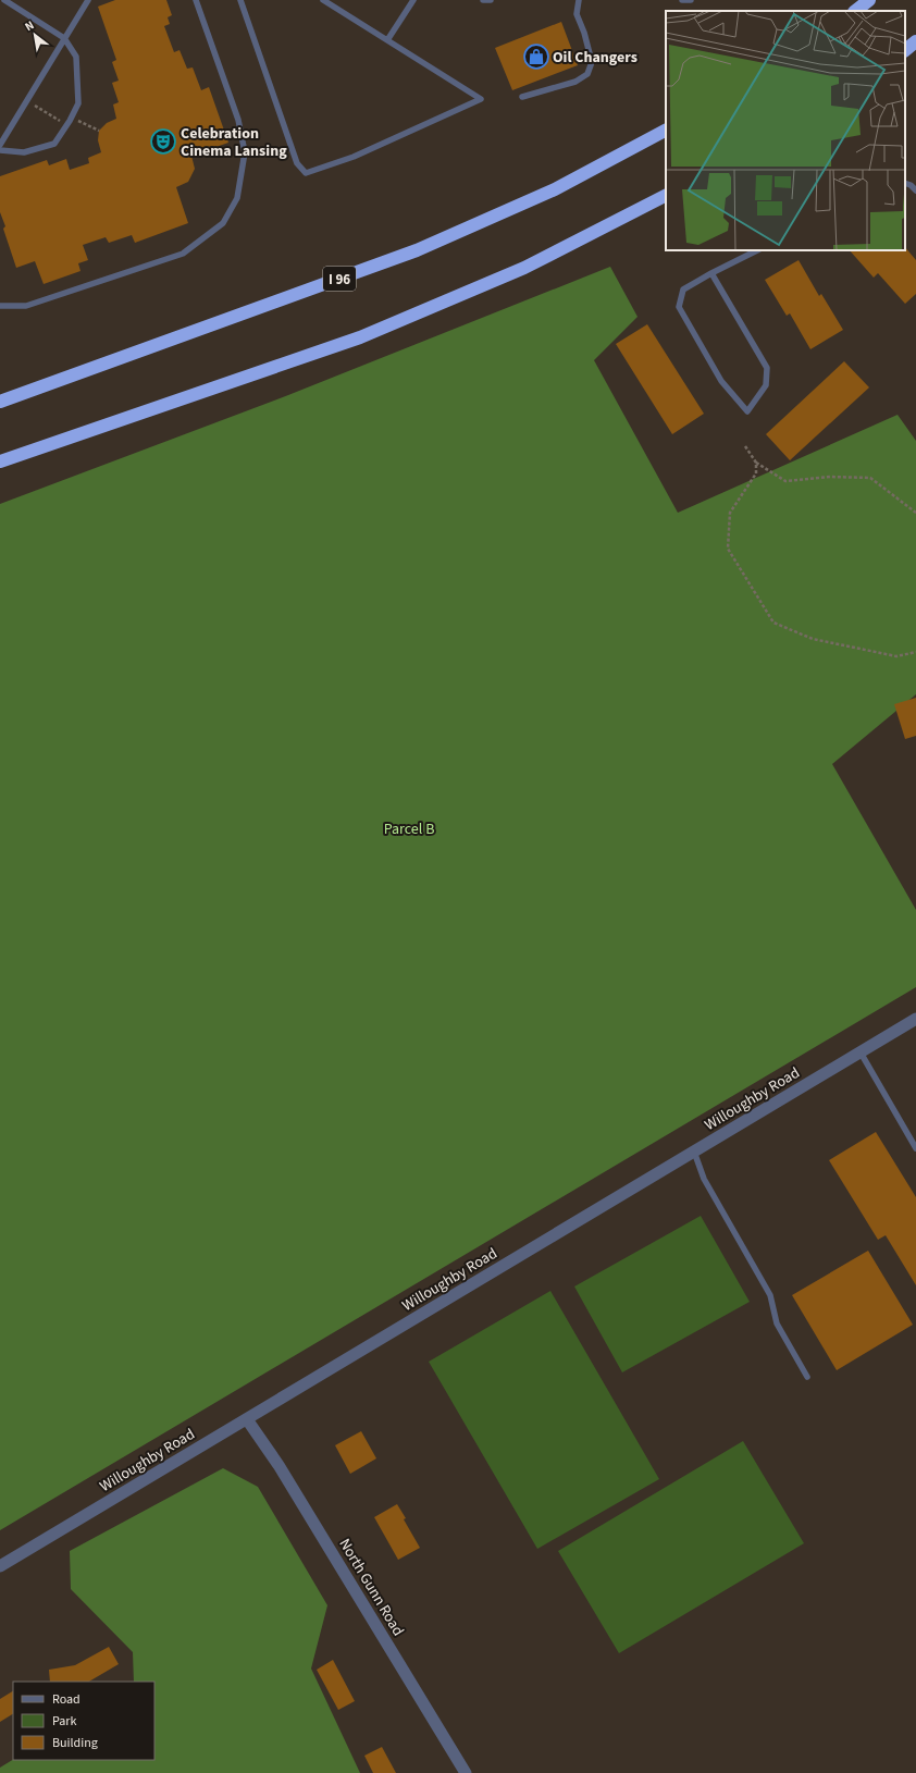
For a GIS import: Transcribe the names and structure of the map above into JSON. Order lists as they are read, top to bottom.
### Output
{
  "streets": {
    "highway": ["I 96"],
    "street": ["Willoughby Road", "North Gunn Road"]
  },
  "crossings": [
    ["Willoughby Road", "North Gunn Road"]
  ],
  "parks": ["Parcel B"],
  "places": {
    "shop": ["Oil Changers"],
    "theatre": ["Celebration Cinema Lansing"]
  },
  "legend": ["Road", "Park", "Building"],
  "north": "top left"
}
